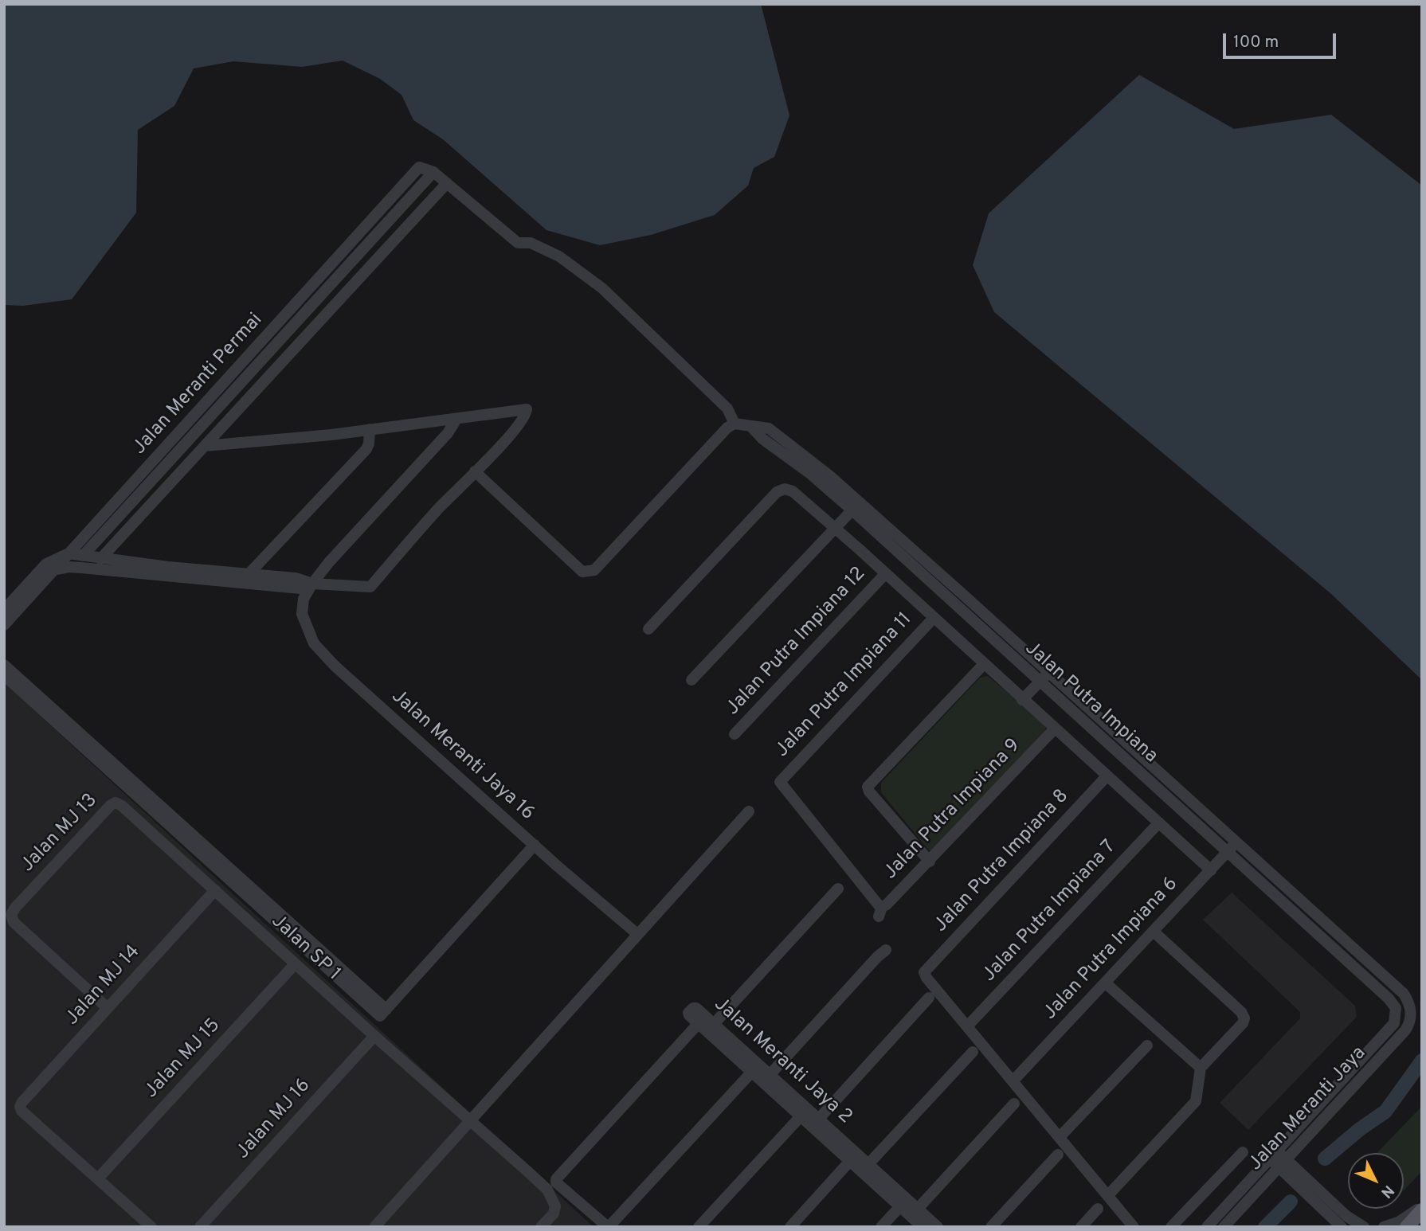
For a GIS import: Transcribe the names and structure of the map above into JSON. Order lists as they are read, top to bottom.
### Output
{
  "streets": {
    "street": [
      "Jalan Meranti Permai",
      "Jalan Putra Impiana 12",
      "Jalan Putra Impiana 11",
      "Jalan Putra Impiana",
      "Jalan Meranti Jaya 16",
      "Jalan Putra Impiana 9",
      "Jalan MJ 13",
      "Jalan Putra Impiana 8",
      "Jalan Putra Impiana 7",
      "Jalan SP 1",
      "Jalan Putra Impiana 6",
      "Jalan MJ 14",
      "Jalan MJ 15",
      "Jalan Meranti Jaya 2",
      "Jalan Meranti Jaya",
      "Jalan MJ 16"
    ]
  },
  "crossings": [
    ["Jalan Putra Impiana 11", "Jalan Putra Impiana 9"],
    ["Jalan Putra Impiana", "Jalan Putra Impiana 6"],
    ["Jalan Putra Impiana", "Jalan Meranti Jaya"],
    ["Jalan MJ 13", "Jalan SP 1"],
    ["Jalan MJ 13", "Jalan MJ 14"],
    ["Jalan Putra Impiana 8", "Jalan Putra Impiana 7"],
    ["Jalan SP 1", "Jalan MJ 14"],
    ["Jalan SP 1", "Jalan MJ 15"],
    ["Jalan SP 1", "Jalan MJ 16"],
    ["Jalan MJ 14", "Jalan MJ 15"]
  ],
  "scale_bar": "100 m",
  "north": "bottom right"
}
